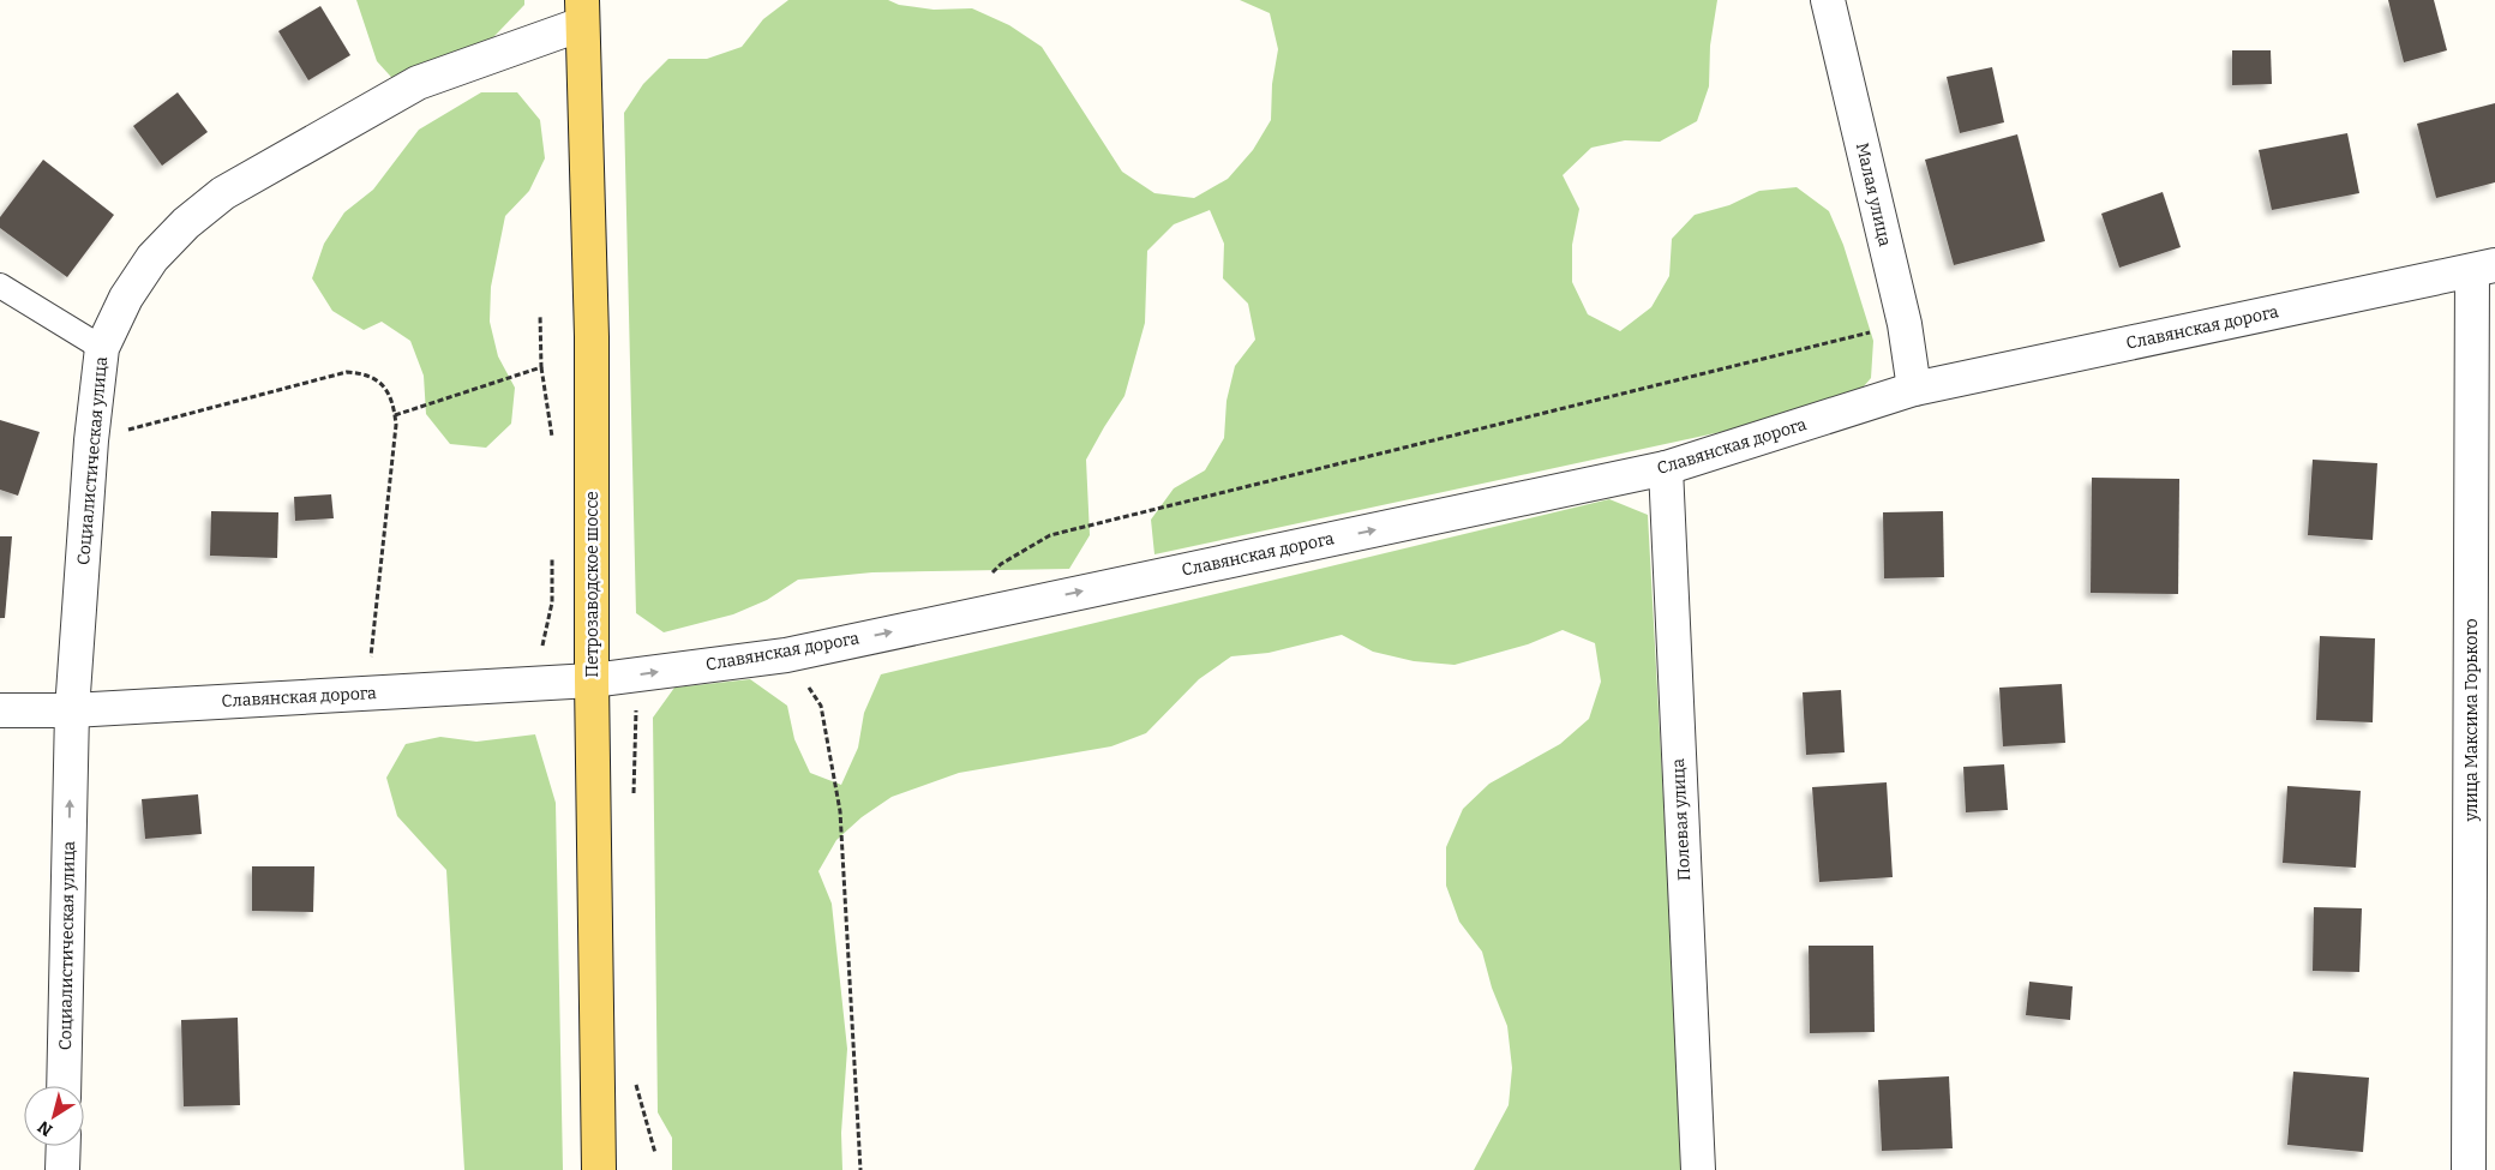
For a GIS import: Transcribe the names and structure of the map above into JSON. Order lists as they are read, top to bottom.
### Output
{
  "streets": {
    "main road": ["Петрозаводское шоссе"],
    "street": [
      "Малая улица",
      "Славянская дорога",
      "Социалистическая улица",
      "улица Максима Горького",
      "Полевая улица"
    ]
  },
  "crossings": [
    ["Малая улица", "Славянская дорога"],
    ["Славянская дорога", "Социалистическая улица"],
    ["Славянская дорога", "Петрозаводское шоссе"],
    ["Славянская дорога", "улица Максима Горького"],
    ["Славянская дорога", "Полевая улица"],
    ["Социалистическая улица", "Петрозаводское шоссе"]
  ],
  "one_way": ["Славянская дорога"],
  "north": "bottom left"
}
